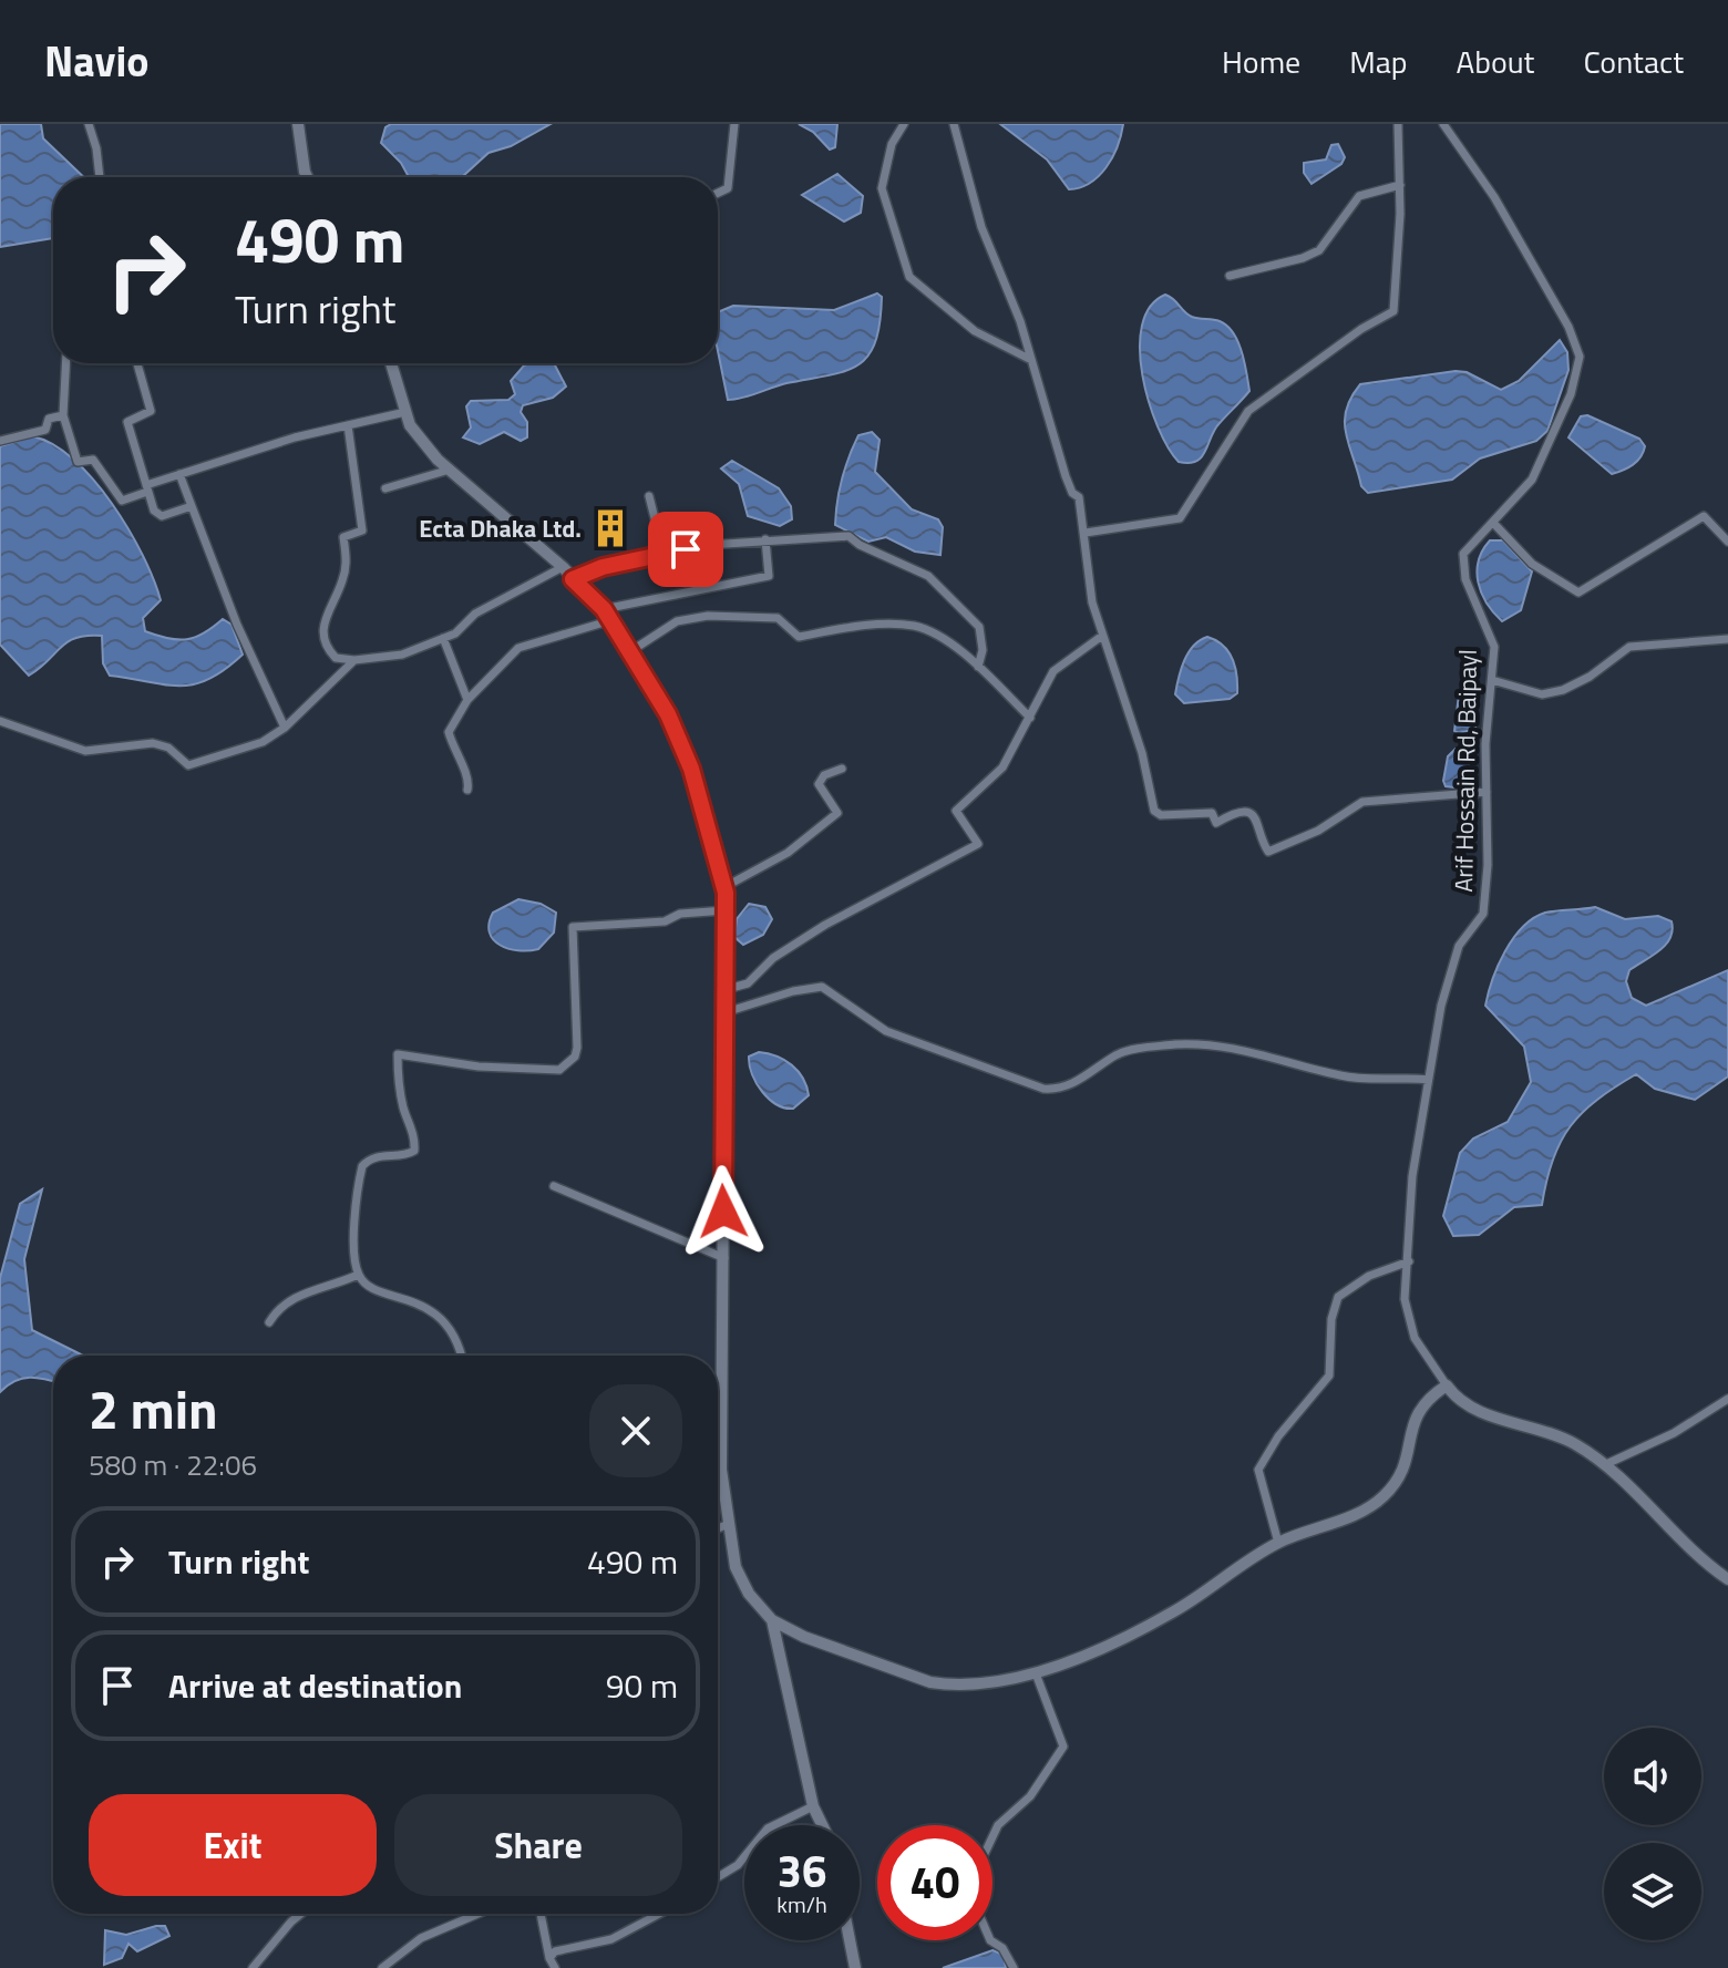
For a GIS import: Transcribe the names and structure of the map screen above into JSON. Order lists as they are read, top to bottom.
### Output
{
  "streets": {
    "street": ["Arif Hossain Rd, Baipayl"]
  },
  "places": {
    "building": ["Ecta Dhaka Ltd."]
  },
  "page": {
    "header": "Navio",
    "nav": [
      "Home",
      "Map",
      "About",
      "Contact"
    ],
    "turn": ["490 m", "Turn right"],
    "heading": ["2 min", "580 m · 22:06"],
    "list": [
      {
        "name": "Turn right",
        "value": "490 m"
      },
      {
        "name": "Arrive at destination",
        "value": "90 m"
      }
    ],
    "buttons": ["Exit", "Share"],
    "speed": "36 km/h",
    "limit": "40"
  }
}
